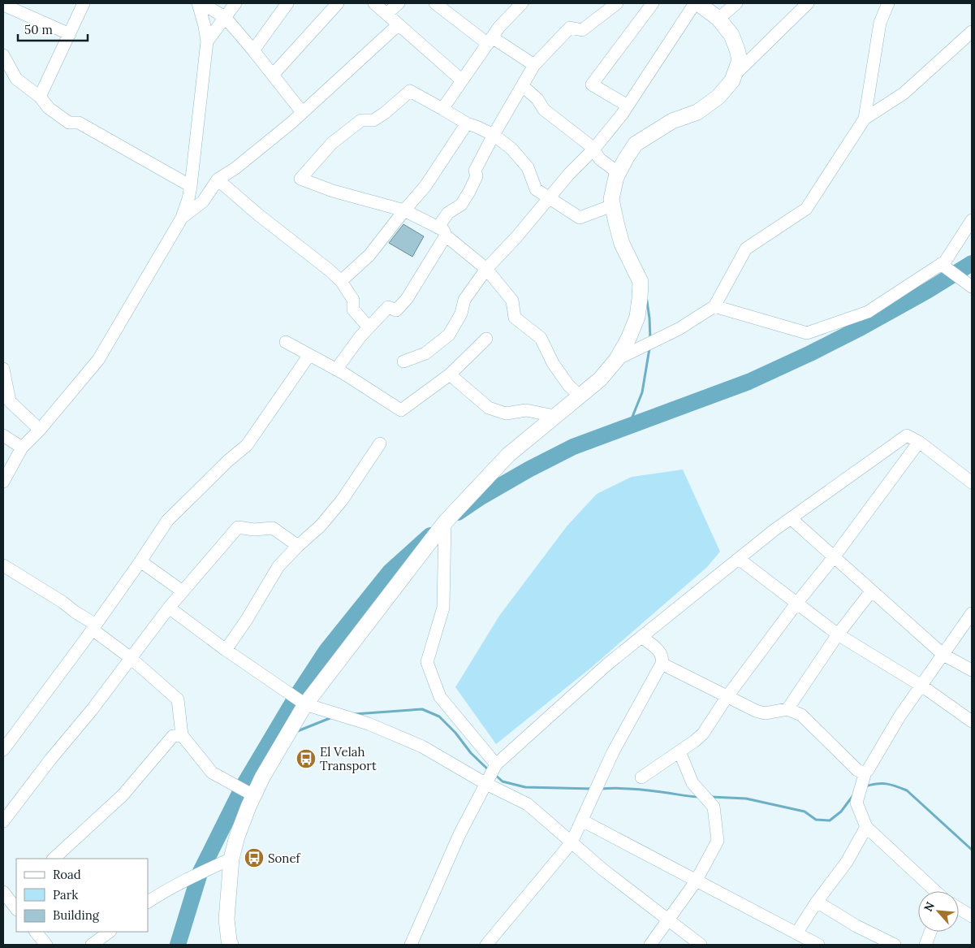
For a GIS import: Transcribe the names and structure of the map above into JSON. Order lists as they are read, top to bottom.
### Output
{
  "places": {
    "bus stop": ["El Velah Transport", "Sonef"]
  },
  "legend": ["Road", "Park", "Building"],
  "scale_bar": "50 m",
  "north": "top left"
}
